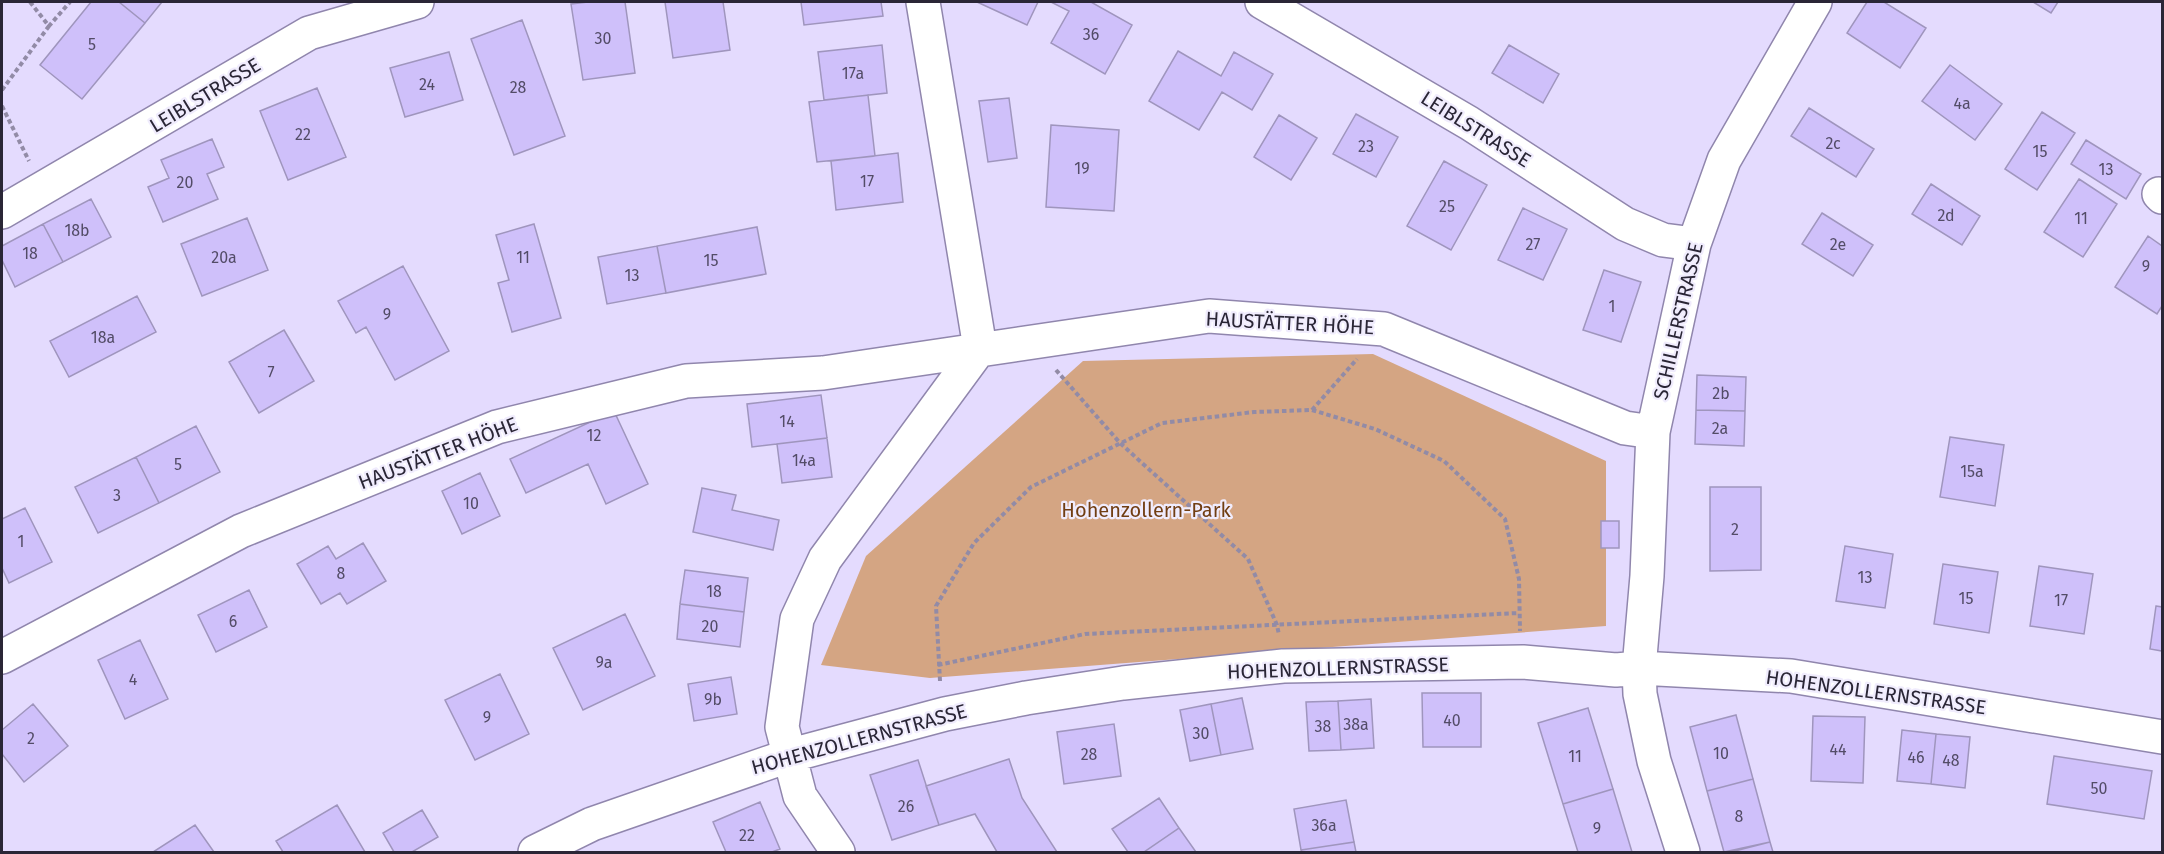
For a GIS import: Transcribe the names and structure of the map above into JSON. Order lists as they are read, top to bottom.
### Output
{
  "streets": {
    "street": [
      "LEIBLSTRASSE",
      "SCHILLERSTRASSE",
      "HAUSTÄTTER HÖHE",
      "HOHENZOLLERNSTRASSE"
    ]
  },
  "crossings": [
    ["LEIBLSTRASSE", "SCHILLERSTRASSE"],
    ["SCHILLERSTRASSE", "HAUSTÄTTER HÖHE"],
    ["SCHILLERSTRASSE", "HOHENZOLLERNSTRASSE"]
  ],
  "parks": ["Hohenzollern-Park"],
  "house_numbers": [
    "36",
    "30",
    "5",
    "17a",
    "24",
    "28",
    "4a",
    "22",
    "2c",
    "23",
    "15",
    "19",
    "13",
    "17",
    "20",
    "25",
    "2d",
    "11",
    "18b",
    "27",
    "2e",
    "18",
    "20a",
    "11",
    "15",
    "9",
    "13",
    "1",
    "9",
    "18a",
    "7",
    "2b",
    "14",
    "2a",
    "12",
    "14a",
    "5",
    "15a",
    "3",
    "10",
    "2",
    "1",
    "8",
    "13",
    "18",
    "15",
    "17",
    "6",
    "20",
    "9a",
    "4",
    "9b",
    "9",
    "40",
    "38a",
    "38",
    "30",
    "2",
    "44",
    "10",
    "28",
    "11",
    "46",
    "48",
    "50",
    "26",
    "8",
    "36a",
    "9",
    "22"
  ]
}
